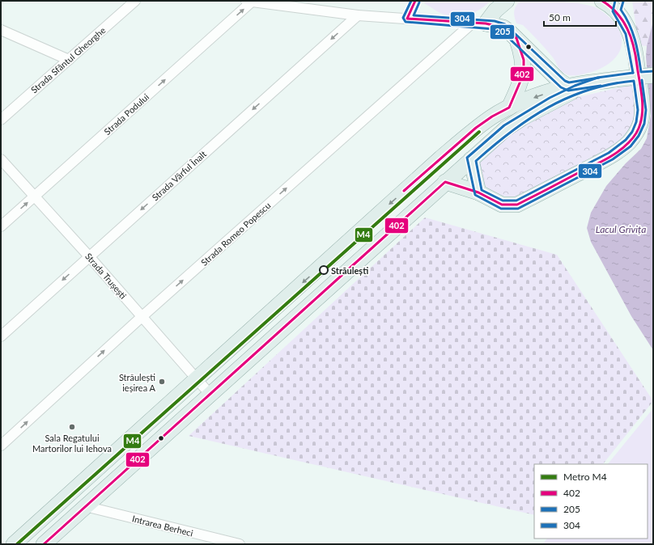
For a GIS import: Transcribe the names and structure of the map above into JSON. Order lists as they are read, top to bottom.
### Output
{
  "streets": {
    "street": [
      "Strada Sfântul Gheorghe",
      "Strada Podului",
      "Strada Vârful Înalt",
      "Strada Romeo Popescu",
      "Strada Trușești",
      "Intrarea Berheci"
    ]
  },
  "crossings": [
    ["Strada Podului", "Strada Trușești"],
    ["Strada Vârful Înalt", "Strada Trușești"],
    ["Strada Romeo Popescu", "Strada Trușești"]
  ],
  "one_way": ["Strada Podului", "Strada Vârful Înalt", "Strada Romeo Popescu"],
  "water": ["Lacul Grivița"],
  "places": ["Străulești", "Străulești ieșirea A", "Sala Regatului Martorilor lui Iehova"],
  "lines": [
    "transit line 402",
    "transit line 205",
    "transit line 304",
    "metro line M4"
  ],
  "legend": [
    "Metro M4",
    "402",
    "205",
    "304"
  ],
  "scale_bar": "50 m"
}
